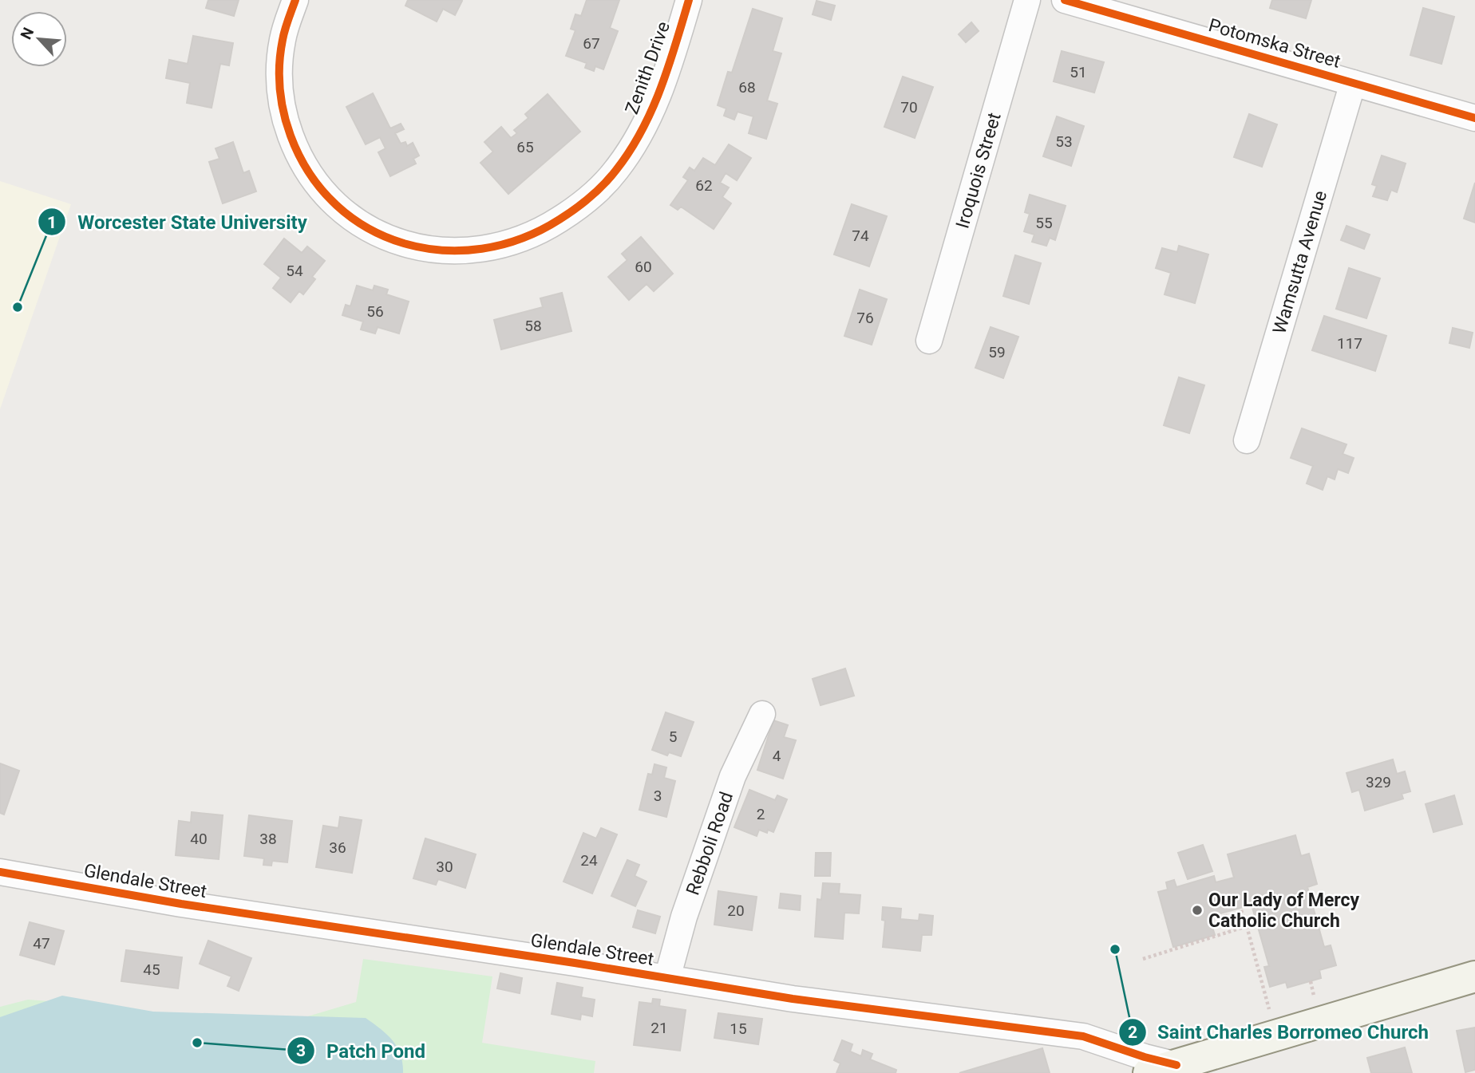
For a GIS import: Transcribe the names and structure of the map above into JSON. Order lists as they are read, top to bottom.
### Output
{
  "streets": {
    "street": [
      "Potomska Street",
      "Zenith Drive",
      "Iroquois Street",
      "Wamsutta Avenue",
      "Rebboli Road",
      "Glendale Street"
    ]
  },
  "crossings": [
    ["Potomska Street", "Wamsutta Avenue"],
    ["Rebboli Road", "Glendale Street"]
  ],
  "places": [
    "Worcester State University",
    "Our Lady of Mercy Catholic Church",
    "Saint Charles Borromeo Church",
    "Patch Pond"
  ],
  "house_numbers": [
    "67",
    "51",
    "68",
    "70",
    "53",
    "65",
    "62",
    "55",
    "74",
    "60",
    "54",
    "56",
    "76",
    "58",
    "117",
    "59",
    "5",
    "4",
    "329",
    "3",
    "2",
    "40",
    "38",
    "36",
    "24",
    "30",
    "20",
    "47",
    "45",
    "21",
    "15"
  ],
  "north": "top left"
}
